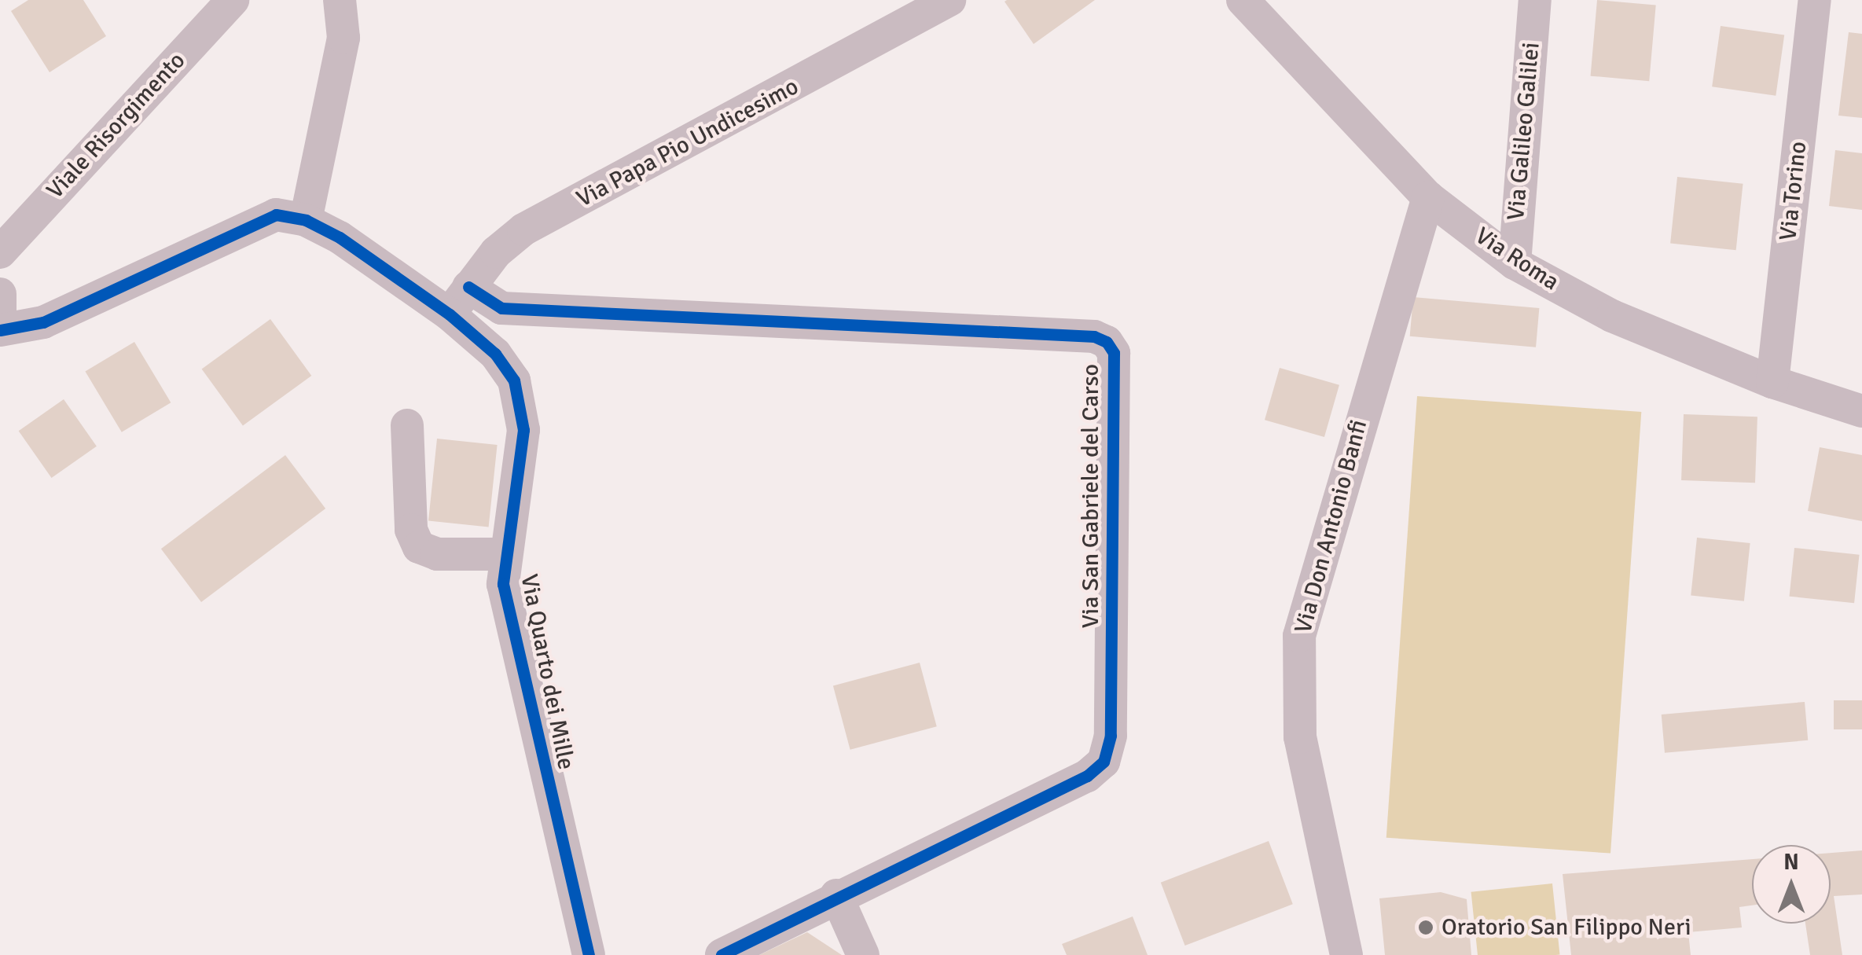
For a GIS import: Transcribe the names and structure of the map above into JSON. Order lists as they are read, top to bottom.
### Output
{
  "streets": {
    "street": [
      "Viale Risorgimento",
      "Via Galileo Galilei",
      "Via Papa Pio Undicesimo",
      "Via Torino",
      "Via Roma",
      "Via San Gabriele del Carso",
      "Via Don Antonio Banfi",
      "Via Quarto dei Mille"
    ]
  },
  "crossings": [
    ["Via Galileo Galilei", "Via Roma"],
    ["Via Papa Pio Undicesimo", "Via San Gabriele del Carso"],
    ["Via Papa Pio Undicesimo", "Via Quarto dei Mille"],
    ["Via Torino", "Via Roma"],
    ["Via Roma", "Via Don Antonio Banfi"]
  ],
  "places": ["Oratorio San Filippo Neri"],
  "north": "top"
}
